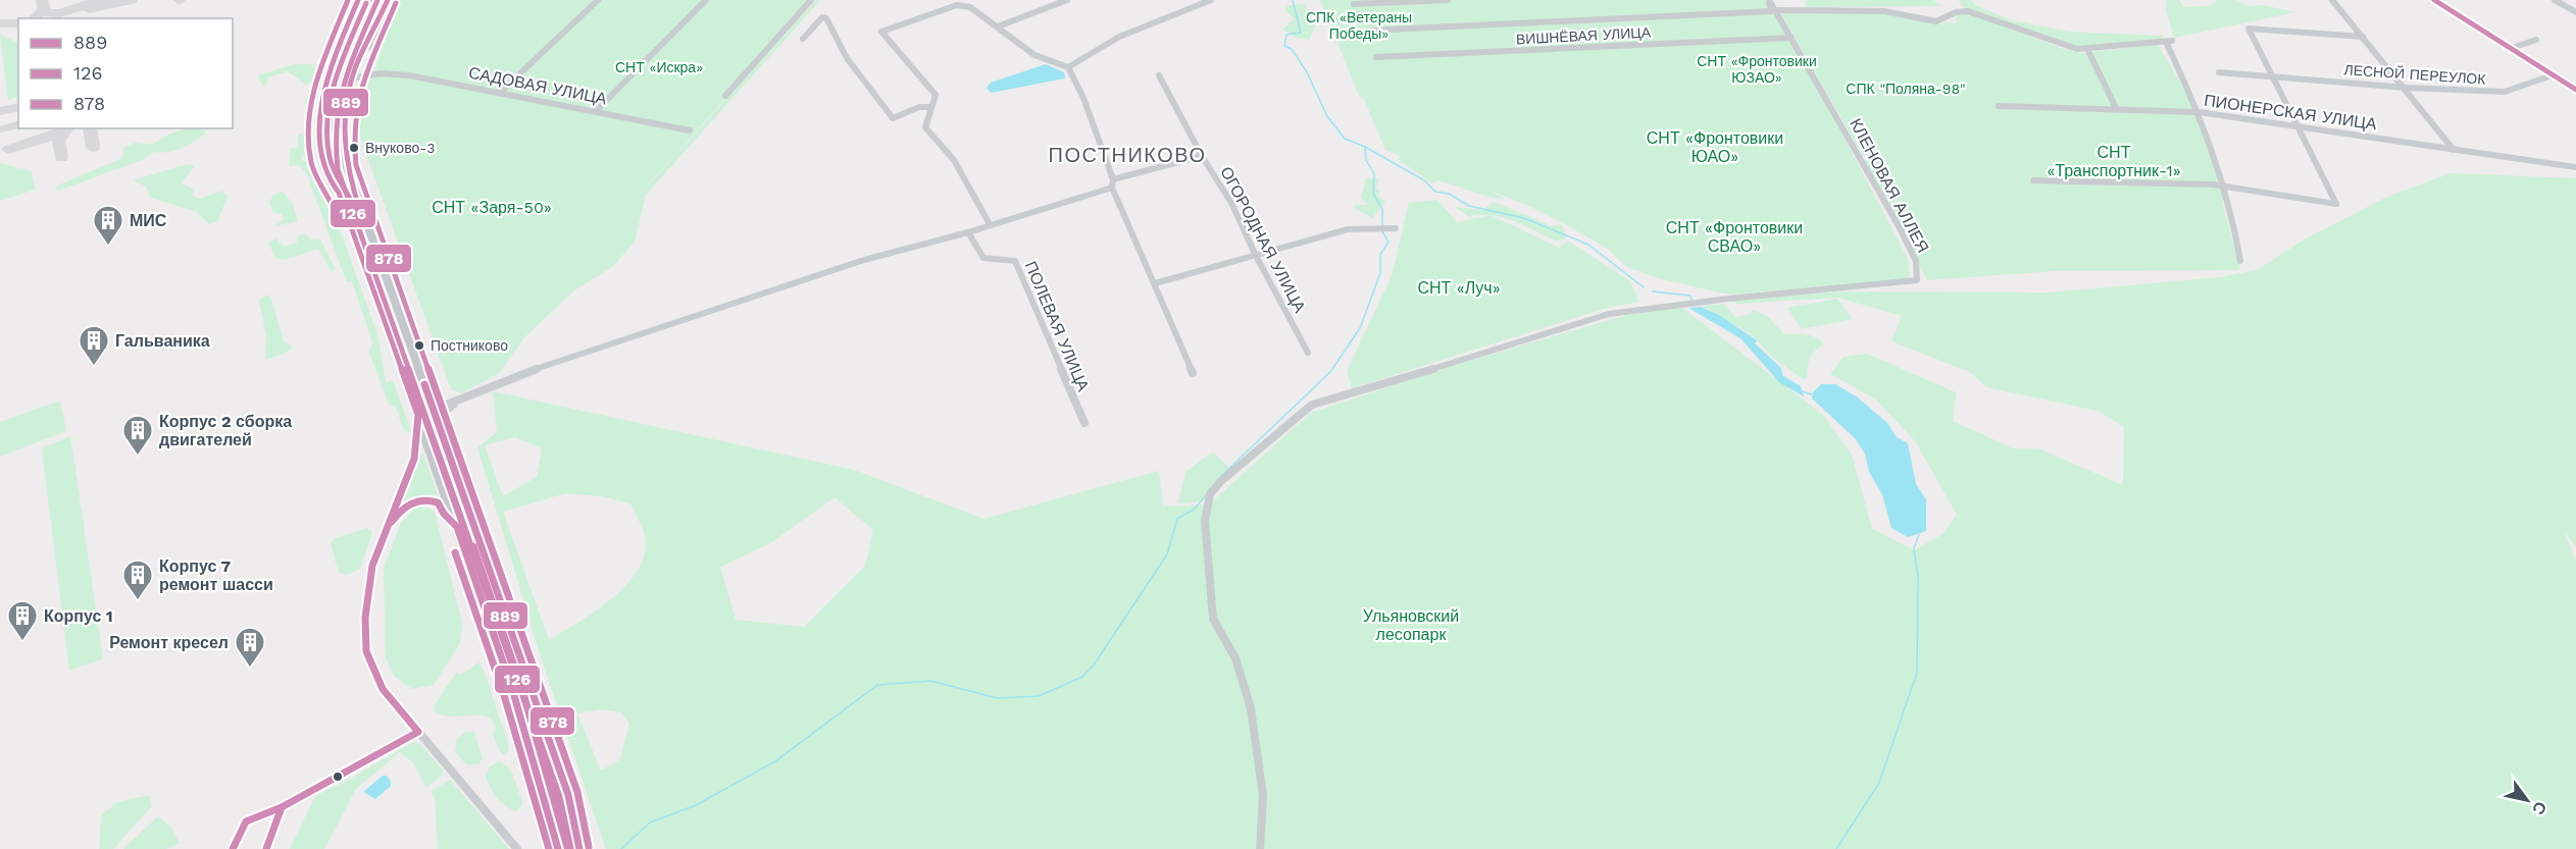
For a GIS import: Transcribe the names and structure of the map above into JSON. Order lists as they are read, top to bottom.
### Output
{
  "streets": {
    "street": [
      "ВИШНЁВАЯ УЛИЦА",
      "ЛЕСНОЙ ПЕРЕУЛОК",
      "САДОВАЯ УЛИЦА",
      "ПИОНЕРСКАЯ УЛИЦА",
      "КЛЕНОВАЯ АЛЛЕЯ",
      "ОГОРОДНАЯ УЛИЦА",
      "ПОЛЕВАЯ УЛИЦА"
    ]
  },
  "crossings": [
    ["ВИШНЁВАЯ УЛИЦА", "КЛЕНОВАЯ АЛЛЕЯ"]
  ],
  "districts": ["ПОСТНИКОВО"],
  "parks": [
    "СПК «Ветераны Победы»",
    "СНТ «Фронтовики ЮЗАО»",
    "СНТ «Искра»",
    "СПК \"Поляна-98\"",
    "СНТ «Фронтовики ЮАО»",
    "СНТ «Транспортник-1»",
    "СНТ «Заря-50»",
    "СНТ «Фронтовики СВАО»",
    "СНТ «Луч»",
    "Ульяновский лесопарк"
  ],
  "places": {
    "other": ["Внуково-3", "Постниково"],
    "building": [
      "МИС",
      "Гальваника",
      "Корпус 2 сборка двигателей",
      "Корпус 7 ремонт шасси",
      "Корпус 1",
      "Ремонт кресел"
    ]
  },
  "lines": ["transit line 889", "transit line 126", "transit line 878"],
  "legend": ["889", "126", "878"],
  "north": "bottom right"
}
